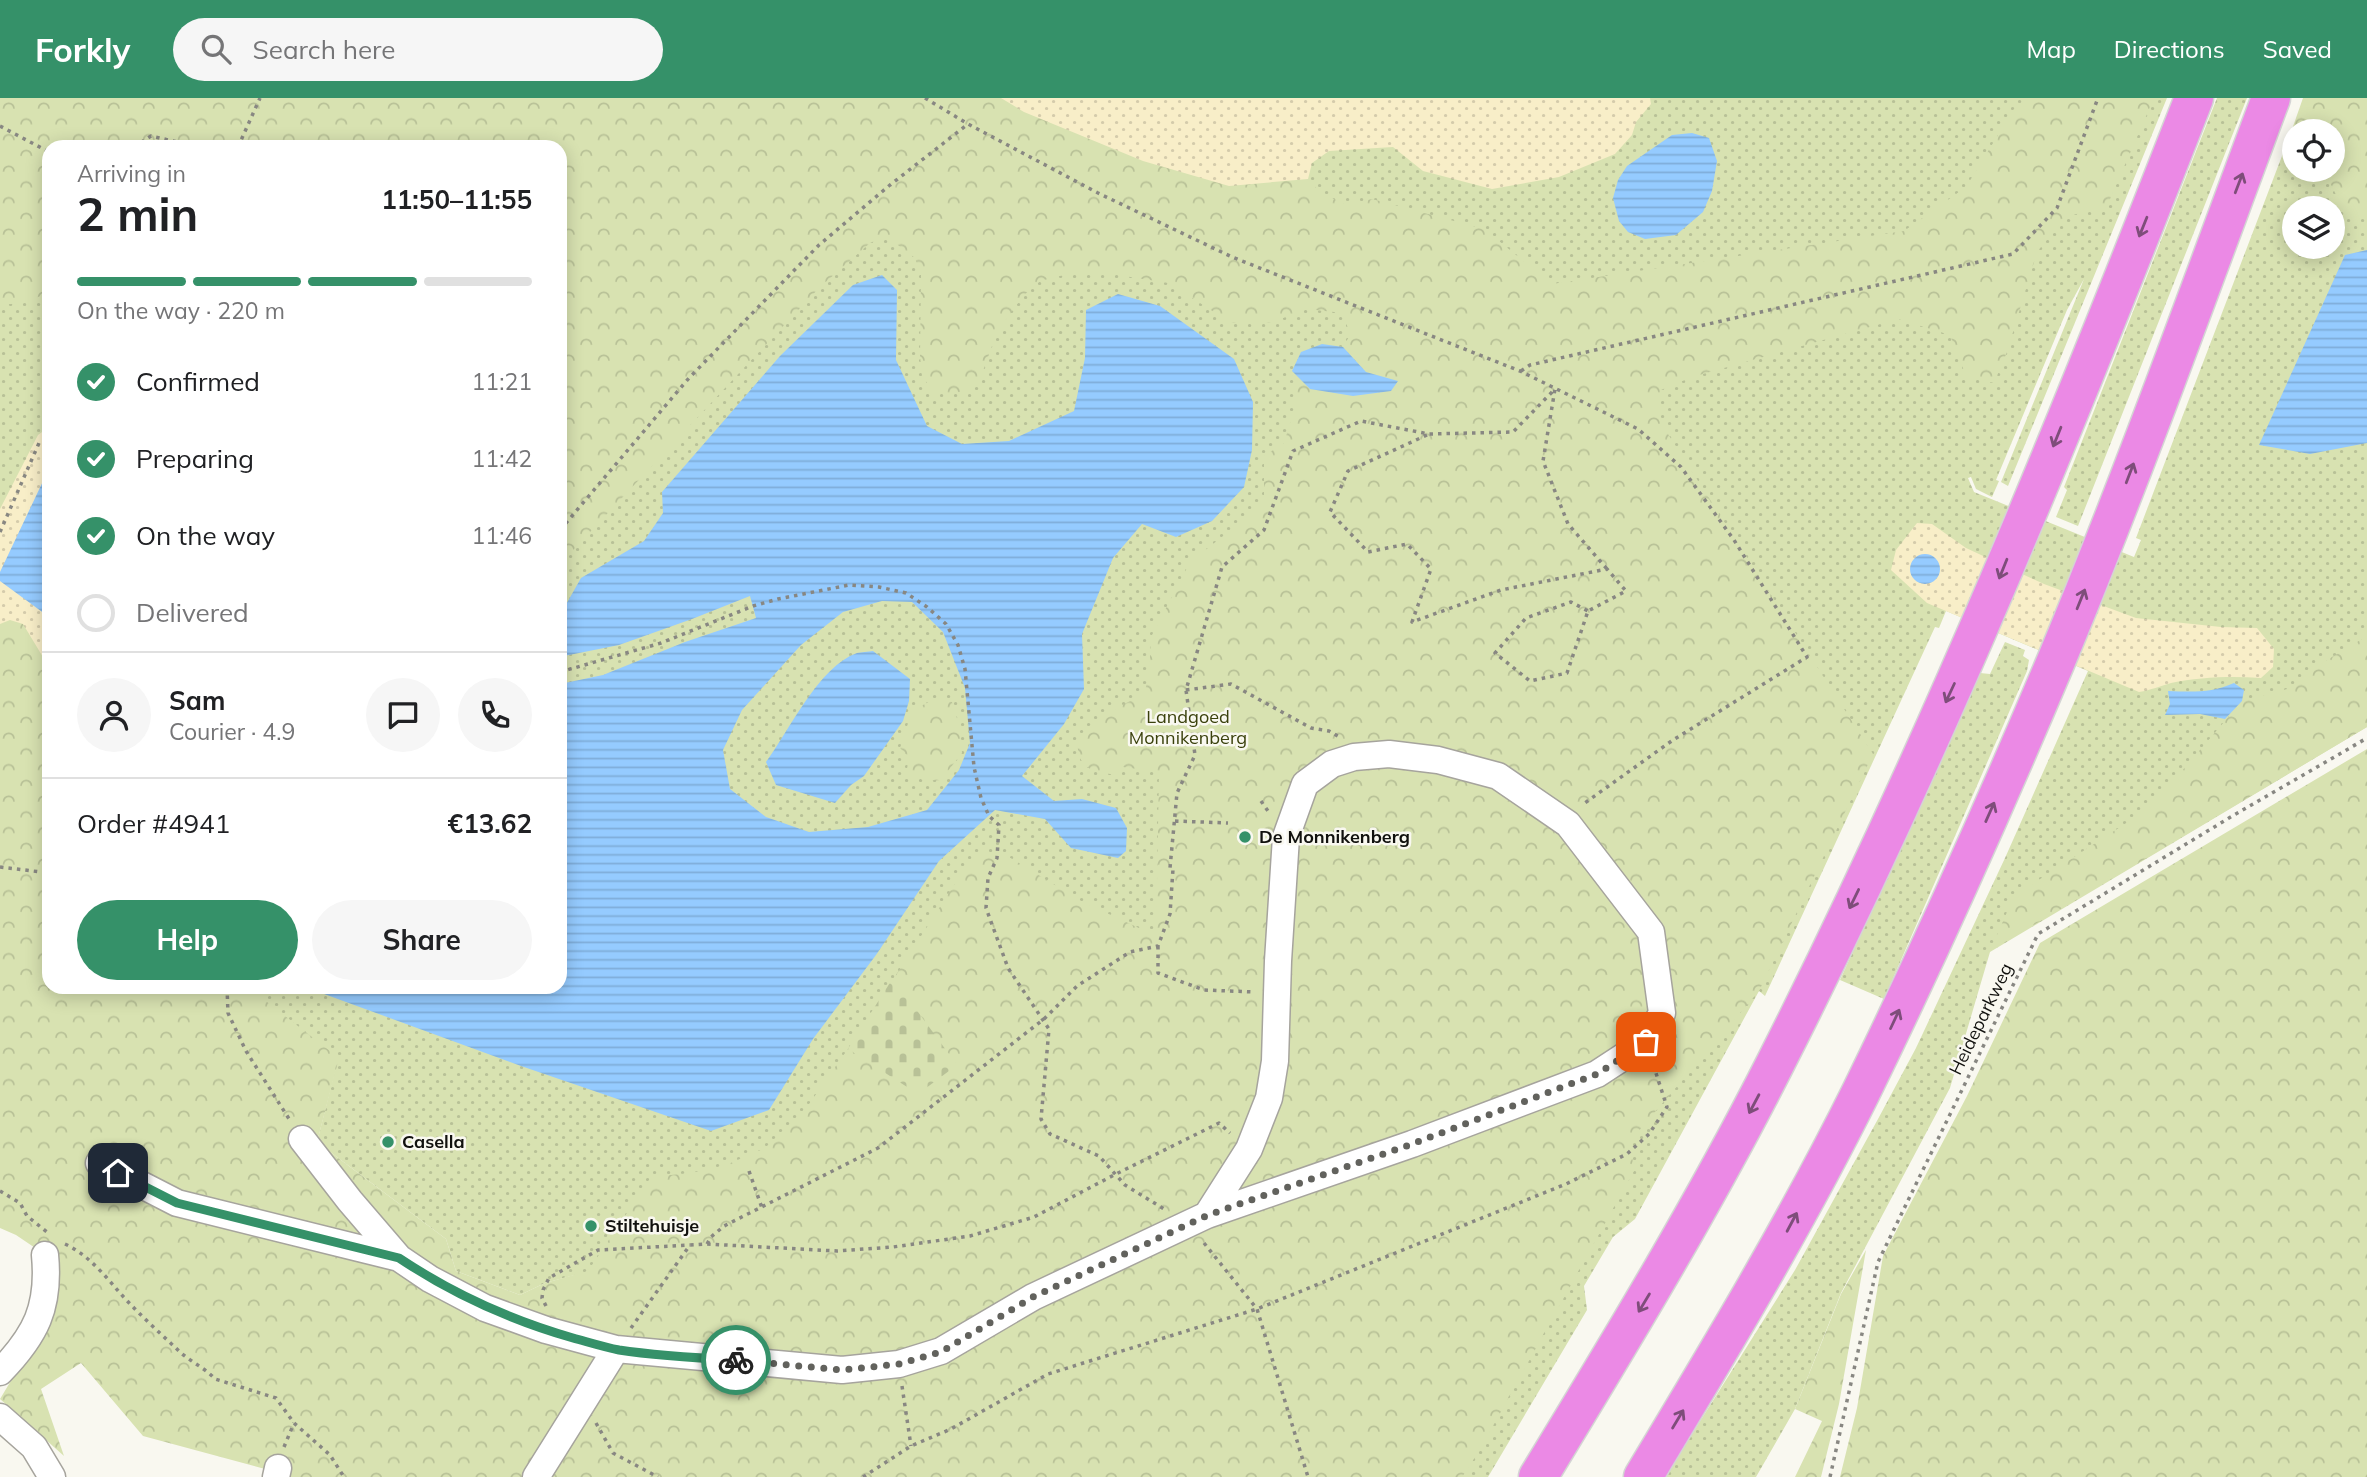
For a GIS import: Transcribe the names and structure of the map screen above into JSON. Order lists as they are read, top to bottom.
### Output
{
  "streets": {
    "path": ["Heideparkweg"]
  },
  "parks": ["Landgoed Monnikenberg"],
  "places": ["De Monnikenberg", "Casella", "Stiltehuisje"],
  "page": {
    "header": "Forkly",
    "search": "Search here",
    "nav": ["Map", "Directions", "Saved"],
    "heading": ["2 min", "Arriving in", "11:50–11:55"],
    "panel": [
      "Sam",
      "Courier · 4.9",
      "Order #4941",
      "€13.62"
    ],
    "bar": "On the way · 220 m",
    "list": [
      ["Confirmed", "11:21"],
      ["Preparing", "11:42"],
      ["On the way", "11:46"],
      "Delivered"
    ],
    "buttons": ["Help", "Share"]
  }
}
